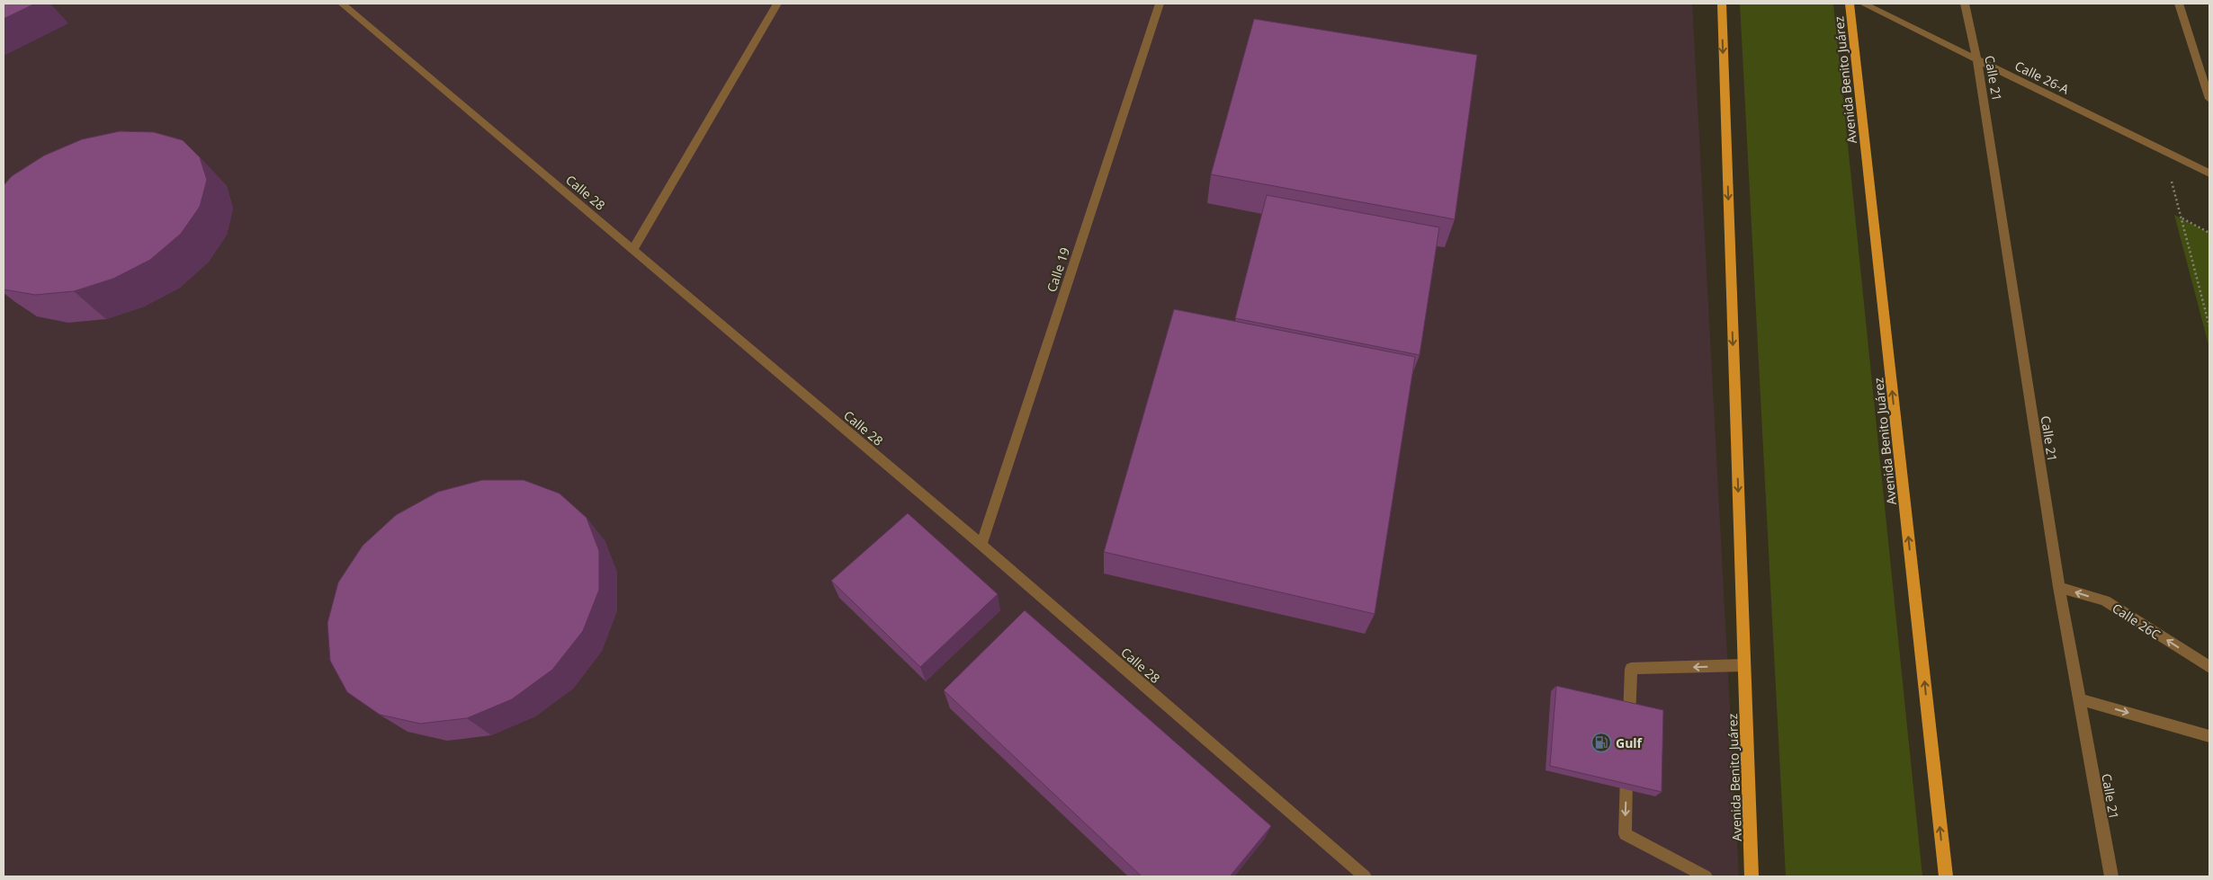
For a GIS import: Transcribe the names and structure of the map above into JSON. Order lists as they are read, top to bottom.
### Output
{
  "streets": {
    "main road": ["Avenida Benito Juárez"],
    "street": [
      "Calle 26-A",
      "Calle 21",
      "Calle 28",
      "Calle 19",
      "Calle 26C"
    ]
  },
  "crossings": [
    ["Calle 26-A", "Calle 21"],
    ["Calle 21", "Calle 26C"],
    ["Calle 28", "Calle 19"]
  ],
  "places": {
    "fuel station": ["Gulf"]
  }
}
